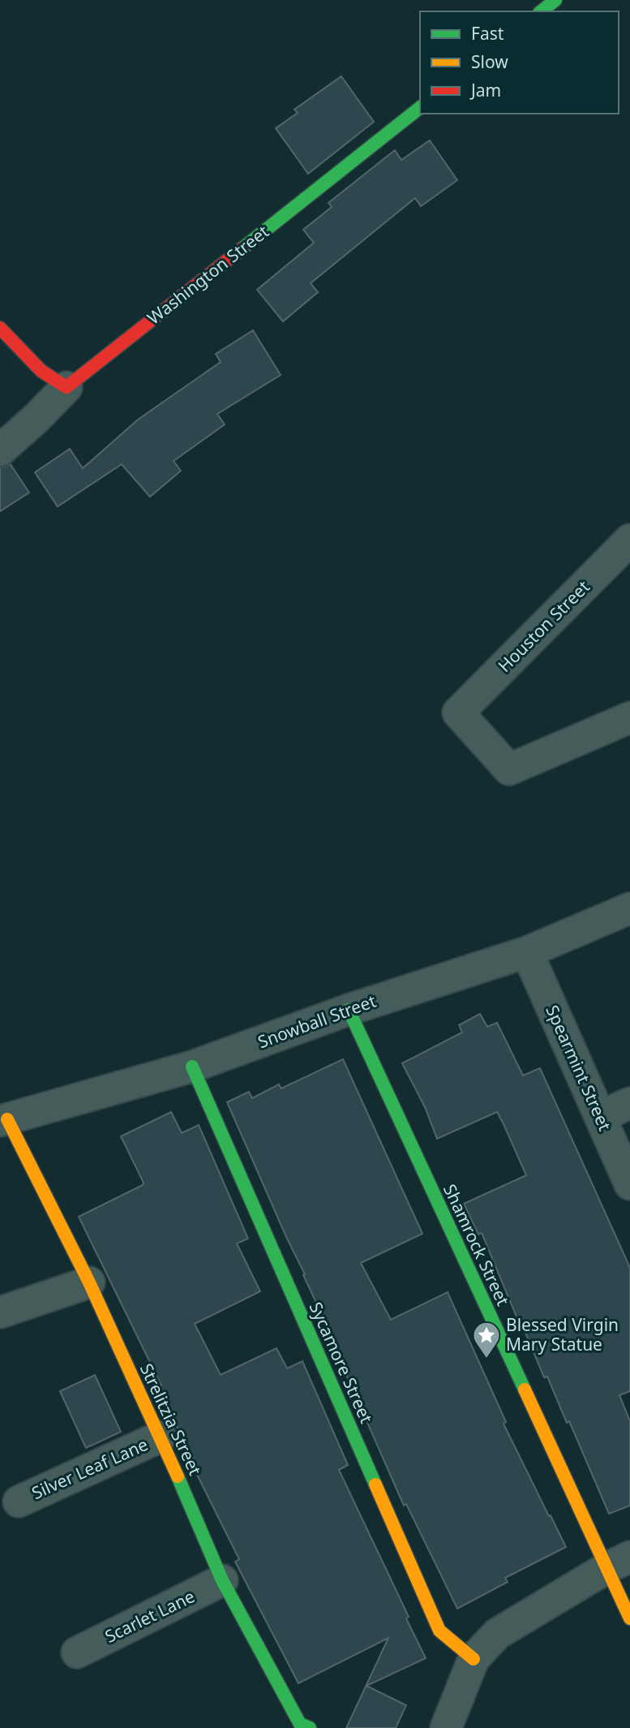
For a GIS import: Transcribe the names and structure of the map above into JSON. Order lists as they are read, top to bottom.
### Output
{
  "streets": {
    "street": [
      "Washington Street",
      "Houston Street",
      "Snowball Street",
      "Spearmint Street",
      "Shamrock Street",
      "Sycamore Street",
      "Strelitzia Street",
      "Silver Leaf Lane",
      "Scarlet Lane"
    ]
  },
  "crossings": [
    ["Snowball Street", "Spearmint Street"],
    ["Snowball Street", "Shamrock Street"],
    ["Snowball Street", "Sycamore Street"],
    ["Snowball Street", "Strelitzia Street"],
    ["Strelitzia Street", "Silver Leaf Lane"],
    ["Strelitzia Street", "Scarlet Lane"]
  ],
  "places": {
    "place": ["Blessed Virgin Mary Statue"]
  },
  "legend": ["Fast", "Slow", "Jam"]
}
